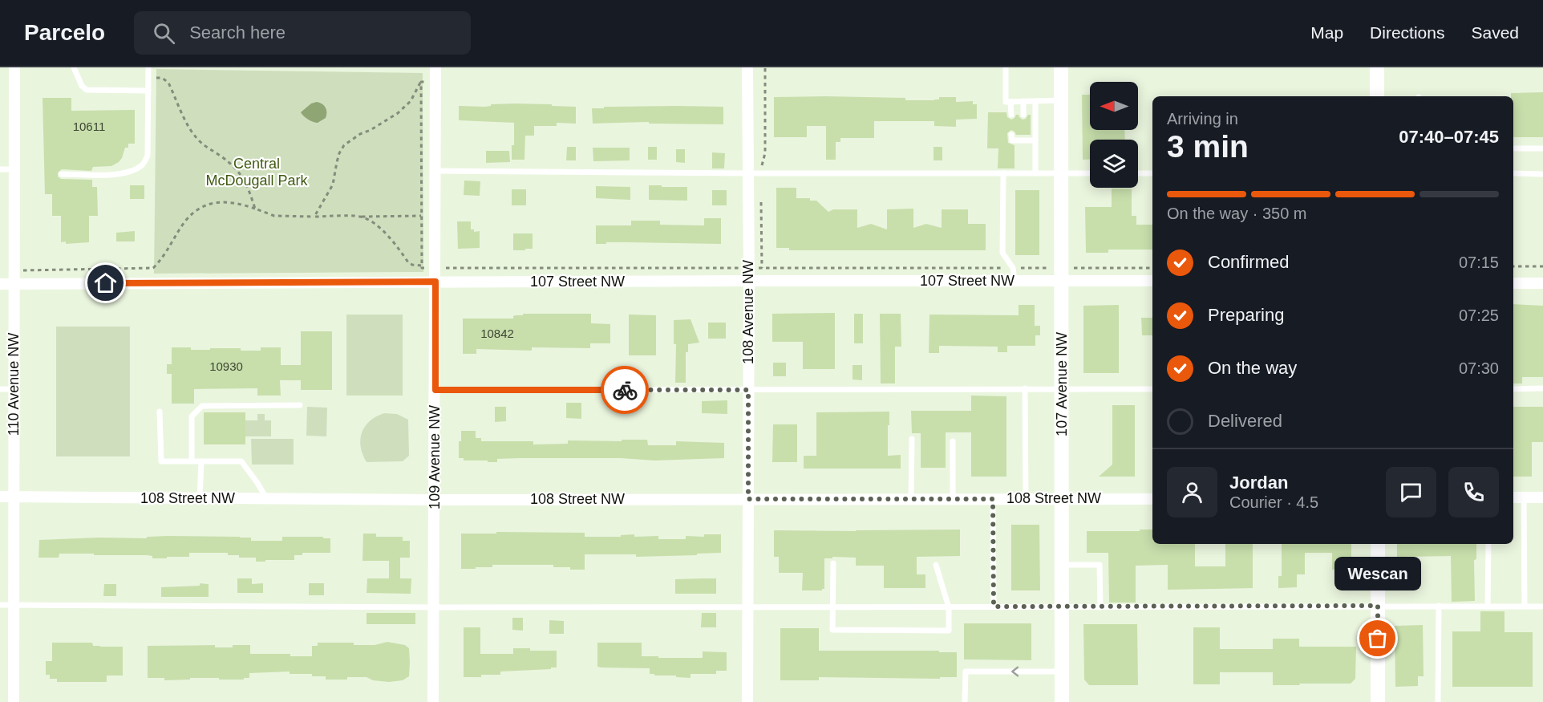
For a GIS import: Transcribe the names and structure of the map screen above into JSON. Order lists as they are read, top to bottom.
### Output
{
  "streets": {
    "main road": ["107 Avenue NW"],
    "street": [
      "107 Street NW",
      "108 Avenue NW",
      "110 Avenue NW",
      "109 Avenue NW",
      "108 Street NW"
    ]
  },
  "crossings": [
    ["107 Street NW", "108 Avenue NW"],
    ["107 Street NW", "110 Avenue NW"],
    ["107 Street NW", "107 Avenue NW"],
    ["107 Street NW", "109 Avenue NW"],
    ["108 Avenue NW", "108 Street NW"],
    ["110 Avenue NW", "108 Street NW"],
    ["107 Avenue NW", "108 Street NW"],
    ["109 Avenue NW", "108 Street NW"]
  ],
  "parks": ["Central McDougall Park"],
  "places": ["Wescan"],
  "house_numbers": ["10611", "10842", "10930"],
  "north": "left",
  "page": {
    "header": "Parcelo",
    "search": "Search here",
    "nav": ["Map", "Directions", "Saved"],
    "heading": ["3 min", "Arriving in", "07:40–07:45"],
    "panel": ["Jordan", "Courier · 4.5"],
    "bar": "On the way · 350 m",
    "list": [
      ["Confirmed", "07:15"],
      ["Preparing", "07:25"],
      ["On the way", "07:30"],
      "Delivered"
    ],
    "bubble": "Wescan"
  }
}
